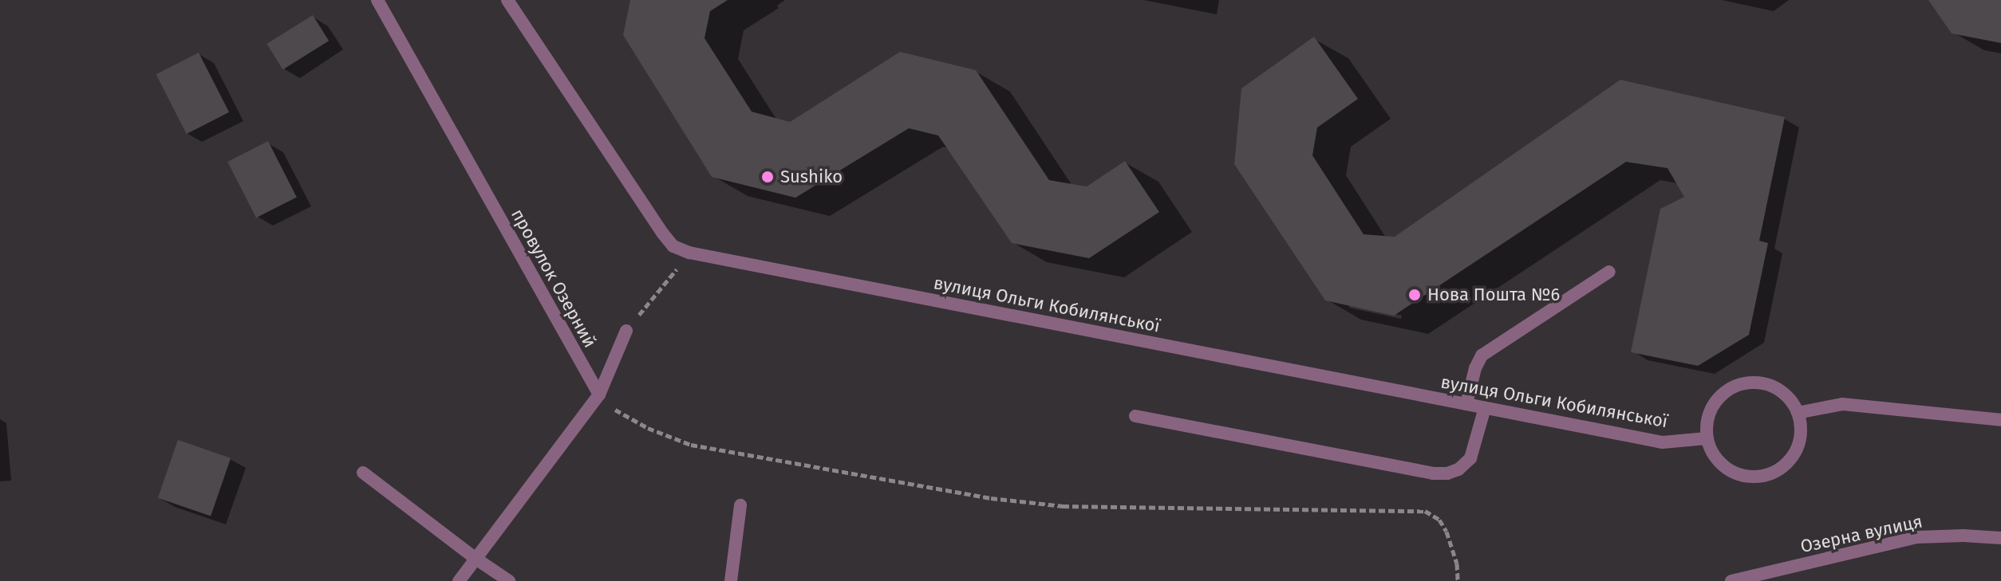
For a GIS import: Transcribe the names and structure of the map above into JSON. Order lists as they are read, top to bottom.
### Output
{
  "streets": {
    "street": ["провулок Озерний", "вулиця Ольги Кобилянської", "Озерна вулиця"]
  },
  "places": ["Sushiko", "Нова Пошта №6"]
}
